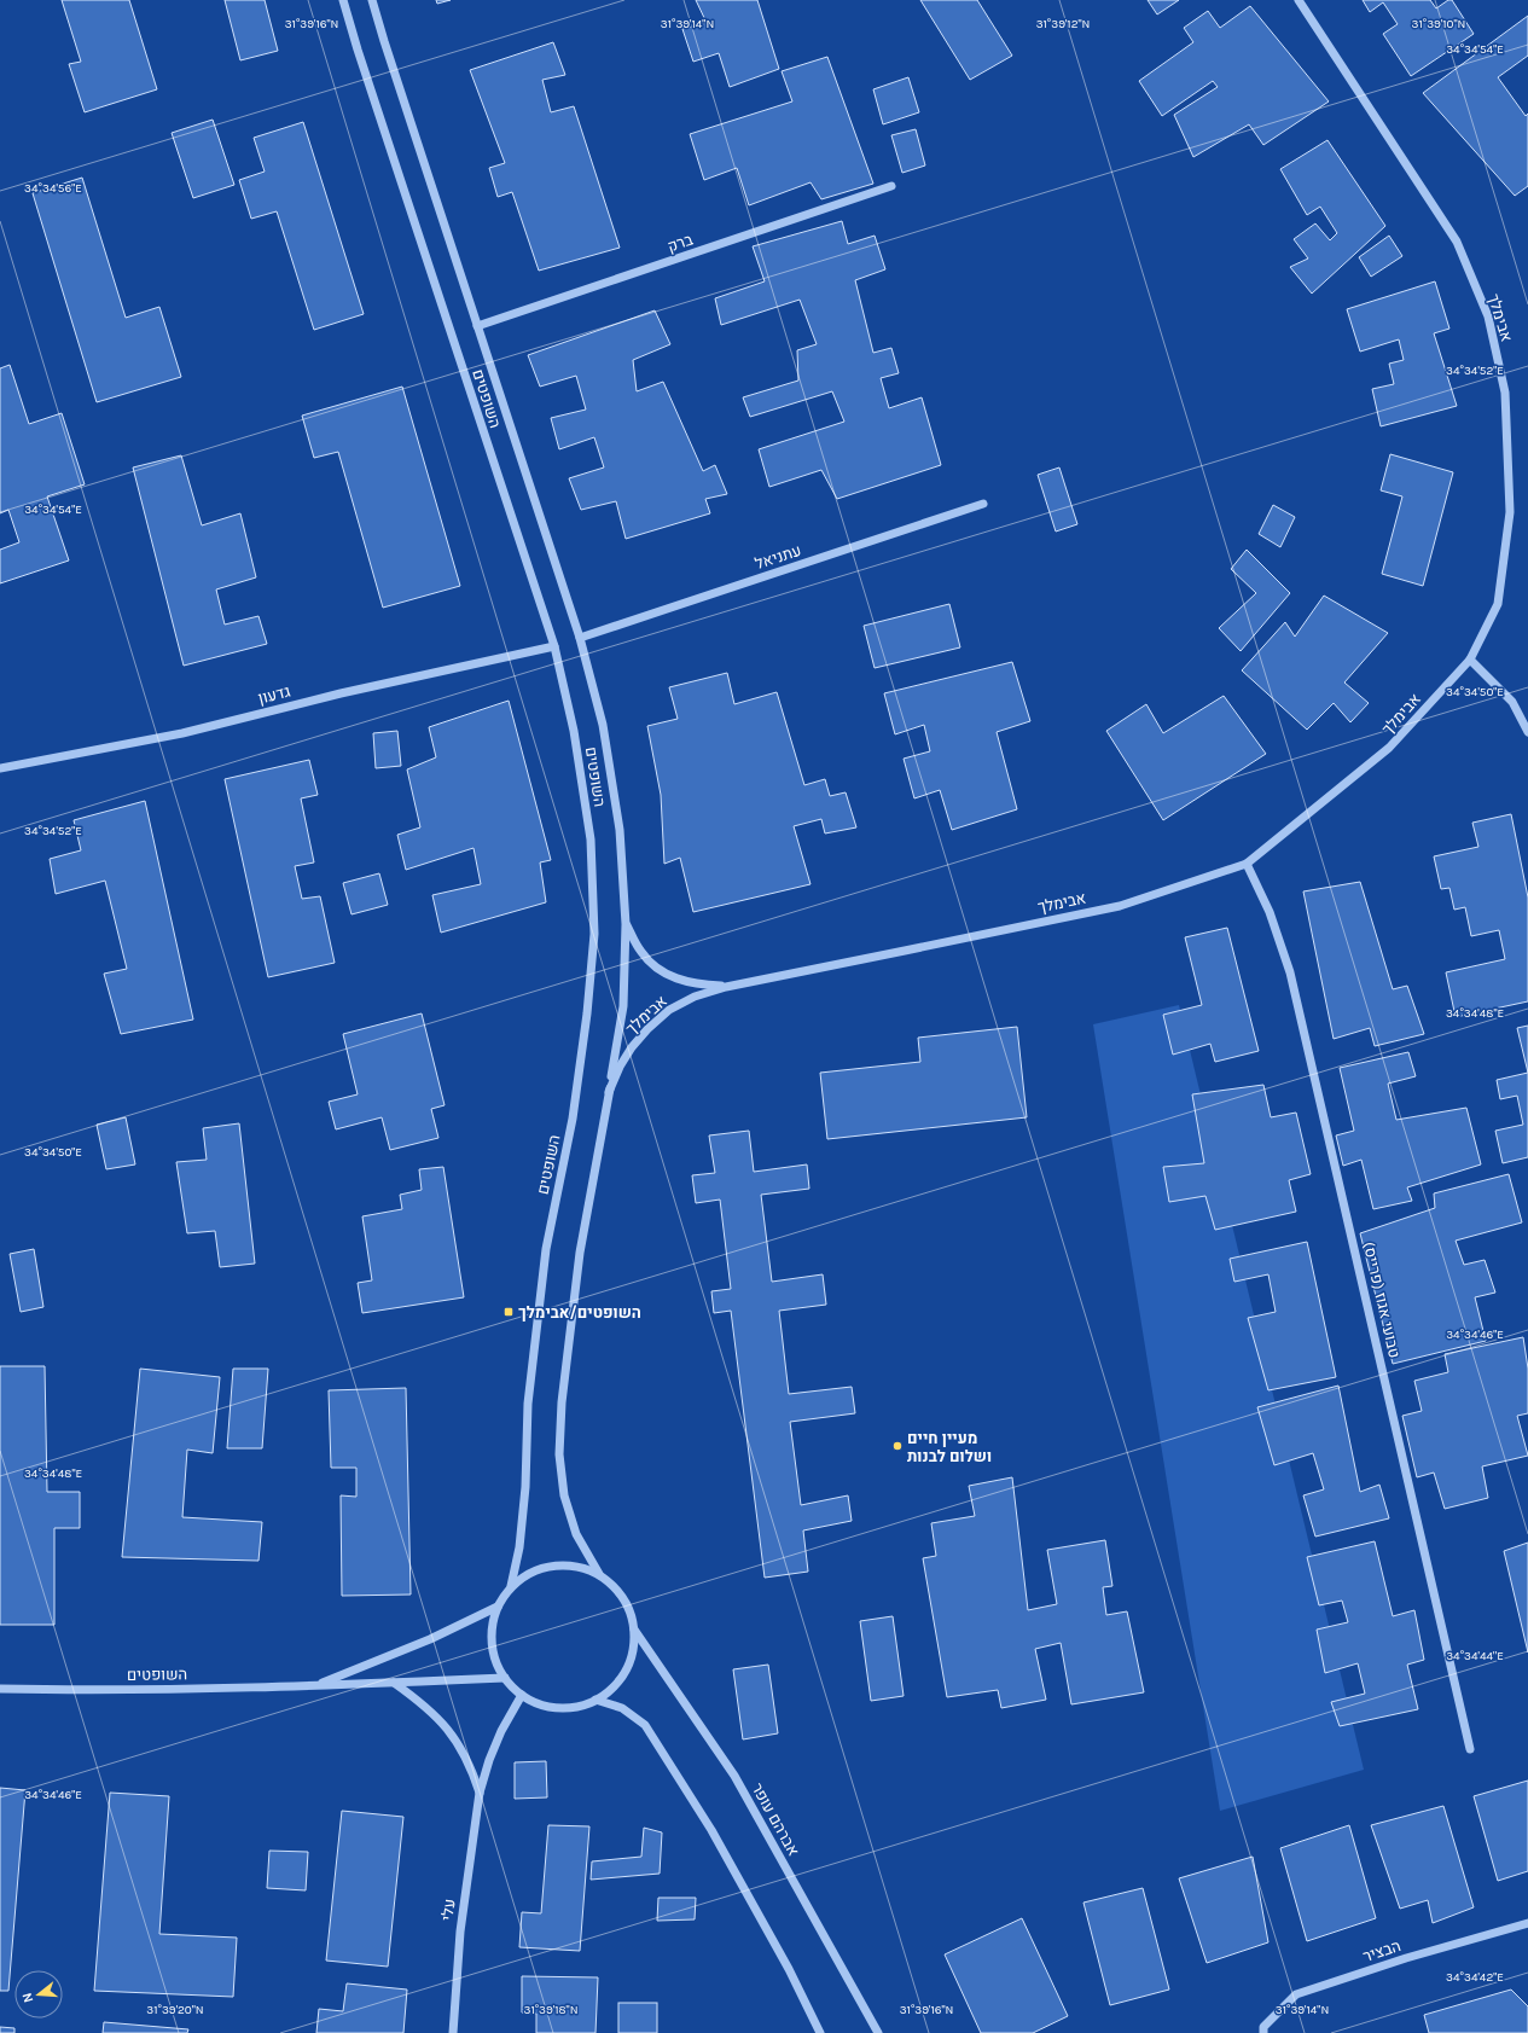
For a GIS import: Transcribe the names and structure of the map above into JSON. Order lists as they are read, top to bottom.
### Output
{
  "streets": {
    "street": [
      "ברק",
      "אבימלך",
      "השופטים",
      "עתניאל",
      "גדעון",
      "טבועי אגוז (פרייס)",
      "אברהם עופר",
      "עלי",
      "הבציר"
    ]
  },
  "crossings": [
    ["ברק", "השופטים"],
    ["אבימלך", "השופטים"],
    ["אבימלך", "טבועי אגוז (פרייס)"],
    ["השופטים", "עתניאל"],
    ["השופטים", "גדעון"],
    ["השופטים", "אברהם עופר"],
    ["השופטים", "עלי"],
    ["אברהם עופר", "עלי"]
  ],
  "places": {
    "transit": ["השופטים/אבימלך"],
    "other": ["מעיין חיים ושלום לבנות"]
  },
  "north": "left",
  "coordinates": [
    "31°39'16\"N",
    "31°39'14\"N",
    "31°39'12\"N",
    "31°39'10\"N",
    "34°34'54\"E",
    "34°34'56\"E",
    "34°34'52\"E",
    "34°34'50\"E",
    "34°34'48\"E",
    "34°34'46\"E",
    "34°34'44\"E",
    "34°34'42\"E",
    "31°39'20\"N",
    "31°39'18\"N"
  ]
}
